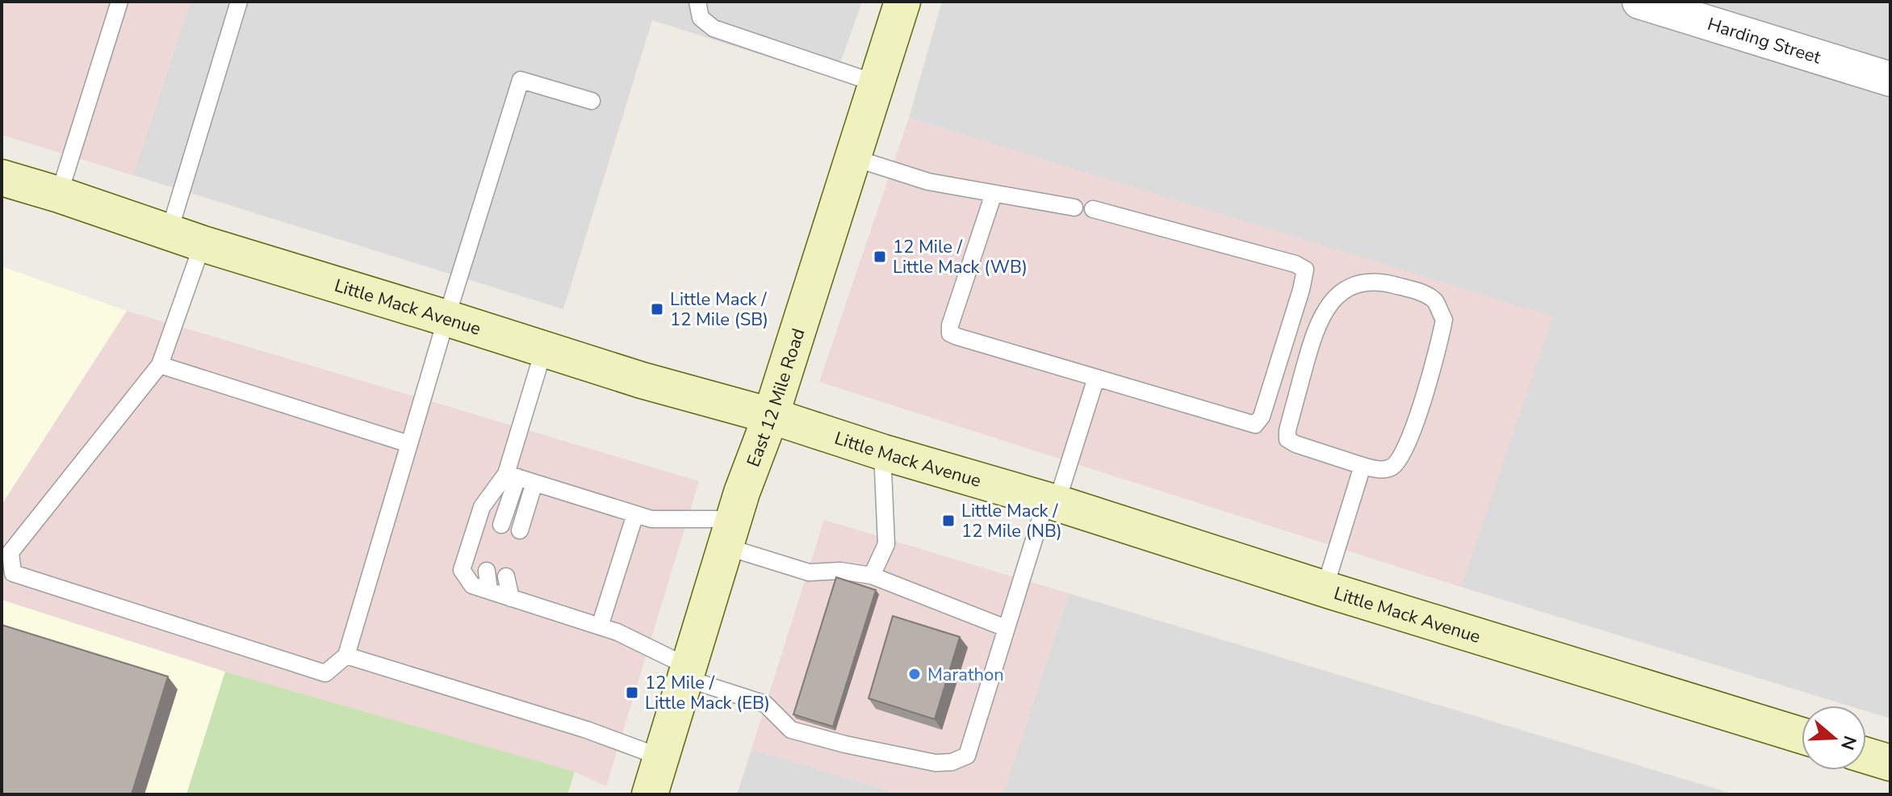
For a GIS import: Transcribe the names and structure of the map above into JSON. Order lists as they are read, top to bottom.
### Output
{
  "streets": {
    "main road": ["Little Mack Avenue", "East 12 Mile Road"],
    "street": ["Harding Street"]
  },
  "crossings": [
    ["Little Mack Avenue", "East 12 Mile Road"]
  ],
  "places": {
    "transit": [
      "12 Mile / Little Mack (WB)",
      "Little Mack / 12 Mile (SB)",
      "Little Mack / 12 Mile (NB)",
      "12 Mile / Little Mack (EB)"
    ],
    "other": ["Marathon"]
  },
  "north": "right"
}
